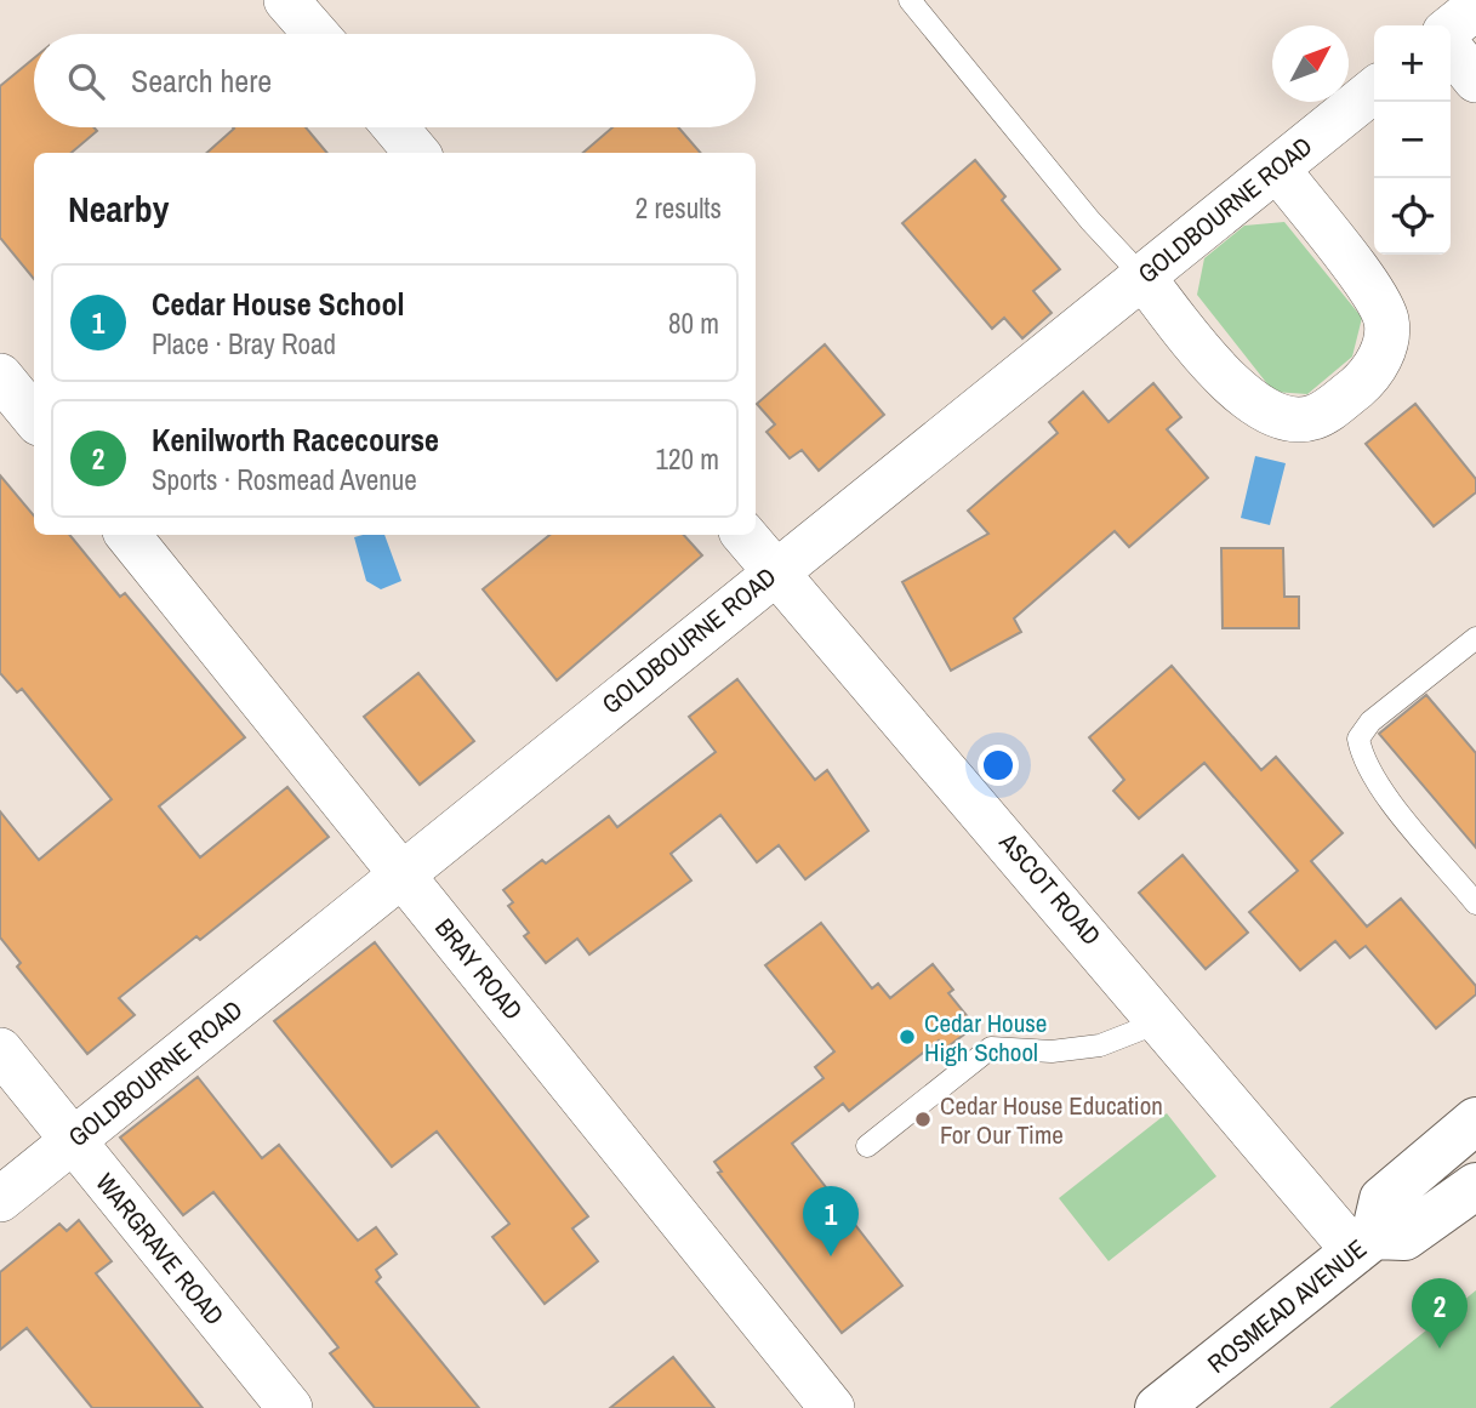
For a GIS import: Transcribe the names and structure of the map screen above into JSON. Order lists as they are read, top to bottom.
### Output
{
  "streets": {
    "main road": ["ROSMEAD AVENUE"],
    "street": [
      "GOLDBOURNE ROAD",
      "ASCOT ROAD",
      "BRAY ROAD",
      "WARGRAVE ROAD"
    ]
  },
  "crossings": [
    ["GOLDBOURNE ROAD", "ASCOT ROAD"],
    ["GOLDBOURNE ROAD", "BRAY ROAD"],
    ["GOLDBOURNE ROAD", "WARGRAVE ROAD"],
    ["ASCOT ROAD", "ROSMEAD AVENUE"]
  ],
  "places": ["Cedar House High School", "Cedar House Education For Our Time"],
  "north": "top right",
  "page": {
    "map_buttons": ["+", "−"],
    "search": "Search here",
    "heading": ["Nearby", "2 results"],
    "list": [
      {
        "mark": "1",
        "name": "Cedar House School",
        "note": "Place · Bray Road",
        "value": "80 m"
      },
      {
        "mark": "2",
        "name": "Kenilworth Racecourse",
        "note": "Sports · Rosmead Avenue",
        "value": "120 m"
      }
    ],
    "pins": ["1", "2"]
  }
}
